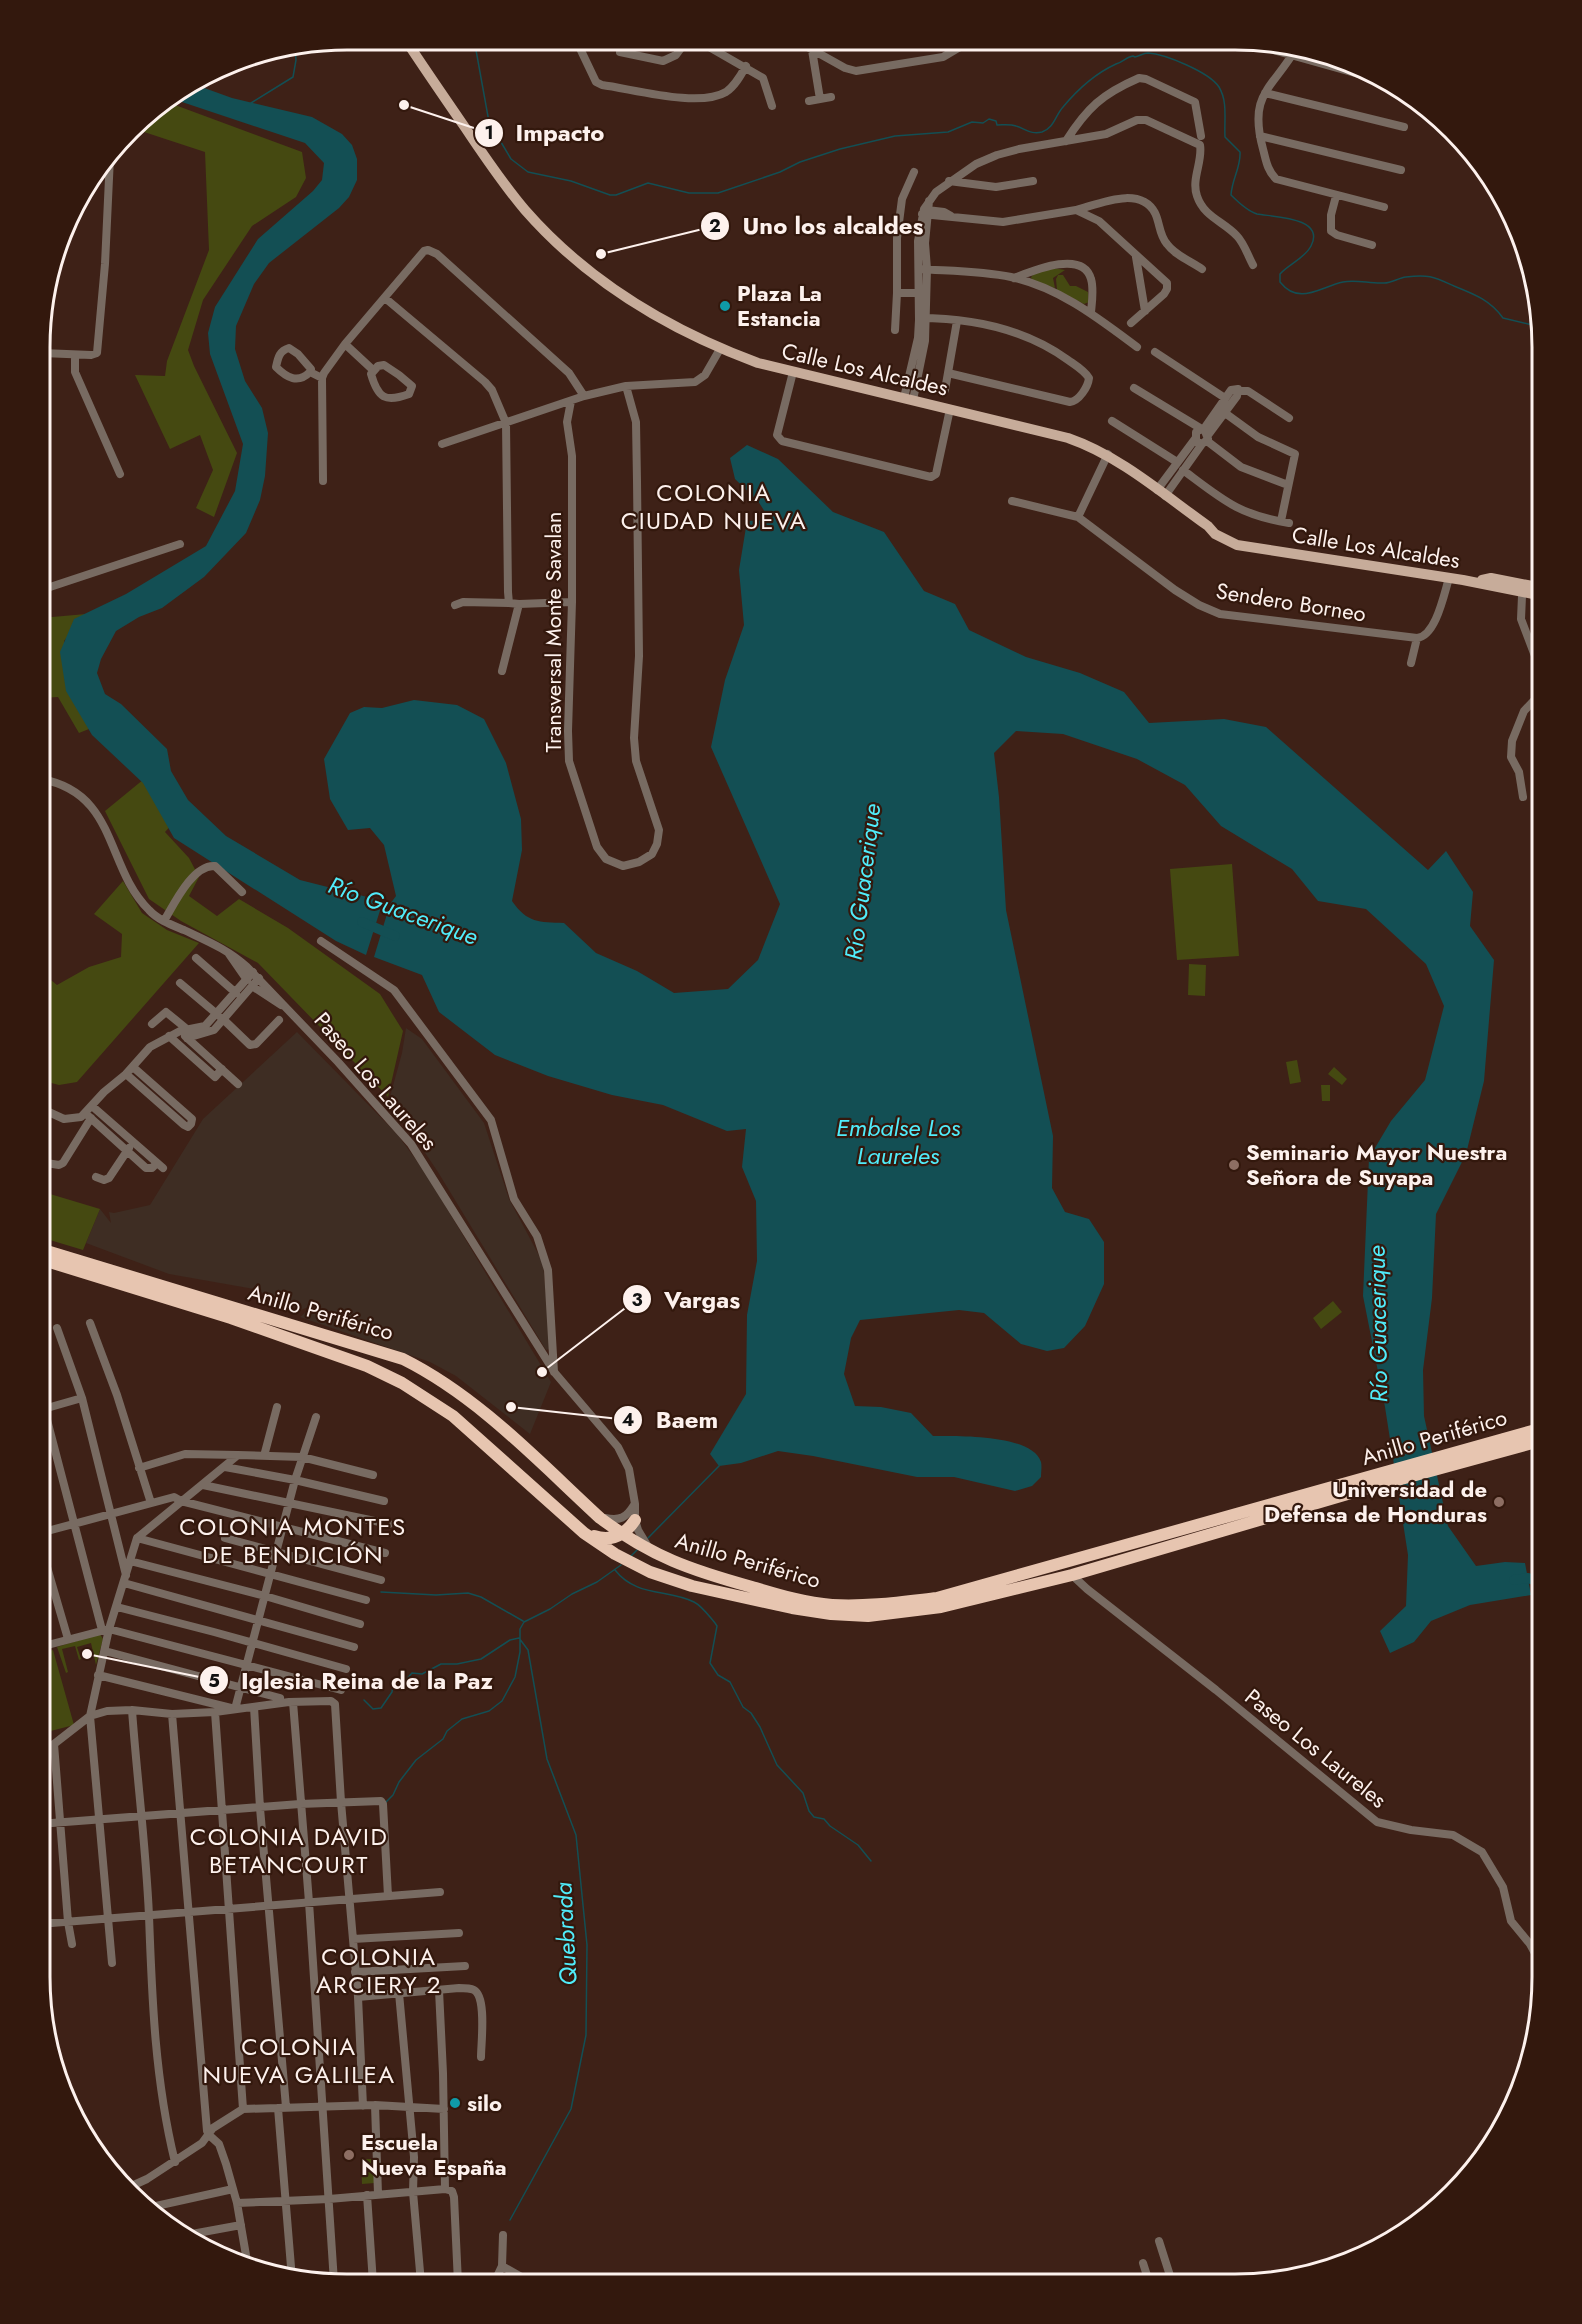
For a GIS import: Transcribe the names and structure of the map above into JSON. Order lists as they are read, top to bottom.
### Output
{
  "streets": {
    "highway": ["Anillo Periférico"],
    "main road": ["Calle Los Alcaldes"],
    "street": ["Sendero Borneo", "Transversal Monte Savalan", "Paseo Los Laureles"]
  },
  "crossings": [
    ["Paseo Los Laureles", "Anillo Periférico"]
  ],
  "districts": [
    "COLONIA CIUDAD NUEVA",
    "COLONIA MONTES DE BENDICIÓN",
    "COLONIA DAVID BETANCOURT",
    "COLONIA ARCIERY 2",
    "COLONIA NUEVA GALILEA"
  ],
  "water": ["Río Guacerique", "Embalse Los Laureles", "Quebrada"],
  "places": [
    "Impacto",
    "Uno los alcaldes",
    "Plaza La Estancia",
    "Seminario Mayor Nuestra Señora de Suyapa",
    "Vargas",
    "Baem",
    "Universidad de Defensa de Honduras",
    "Iglesia Reina de la Paz",
    "silo",
    "Escuela Nueva España"
  ]
}
